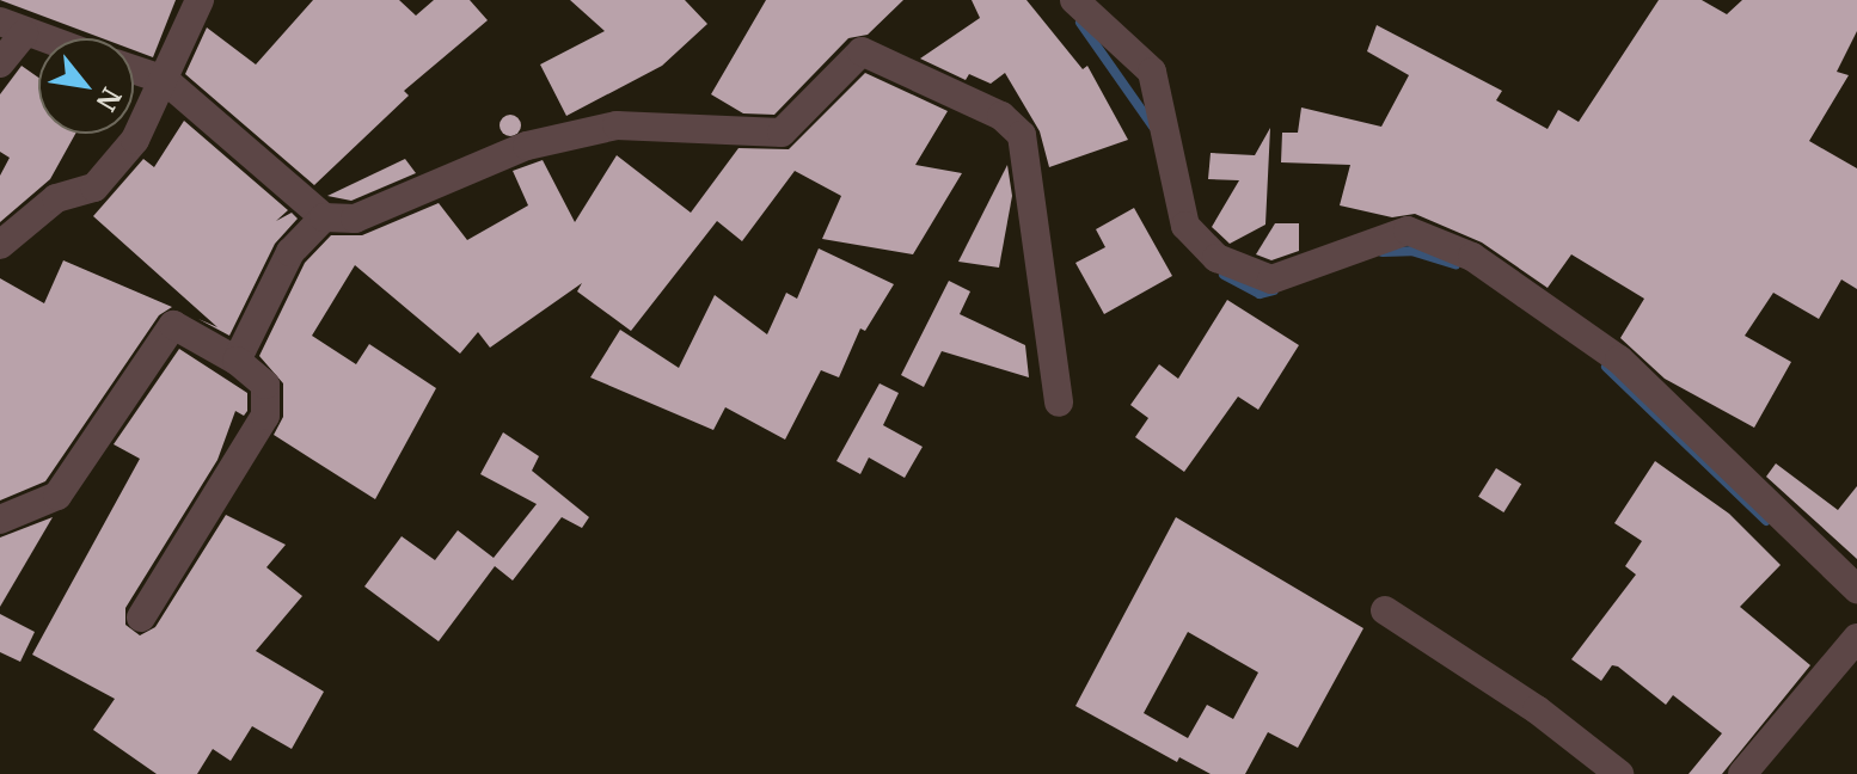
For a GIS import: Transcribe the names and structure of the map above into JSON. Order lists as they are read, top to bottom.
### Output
{
  "north": "bottom right"
}
